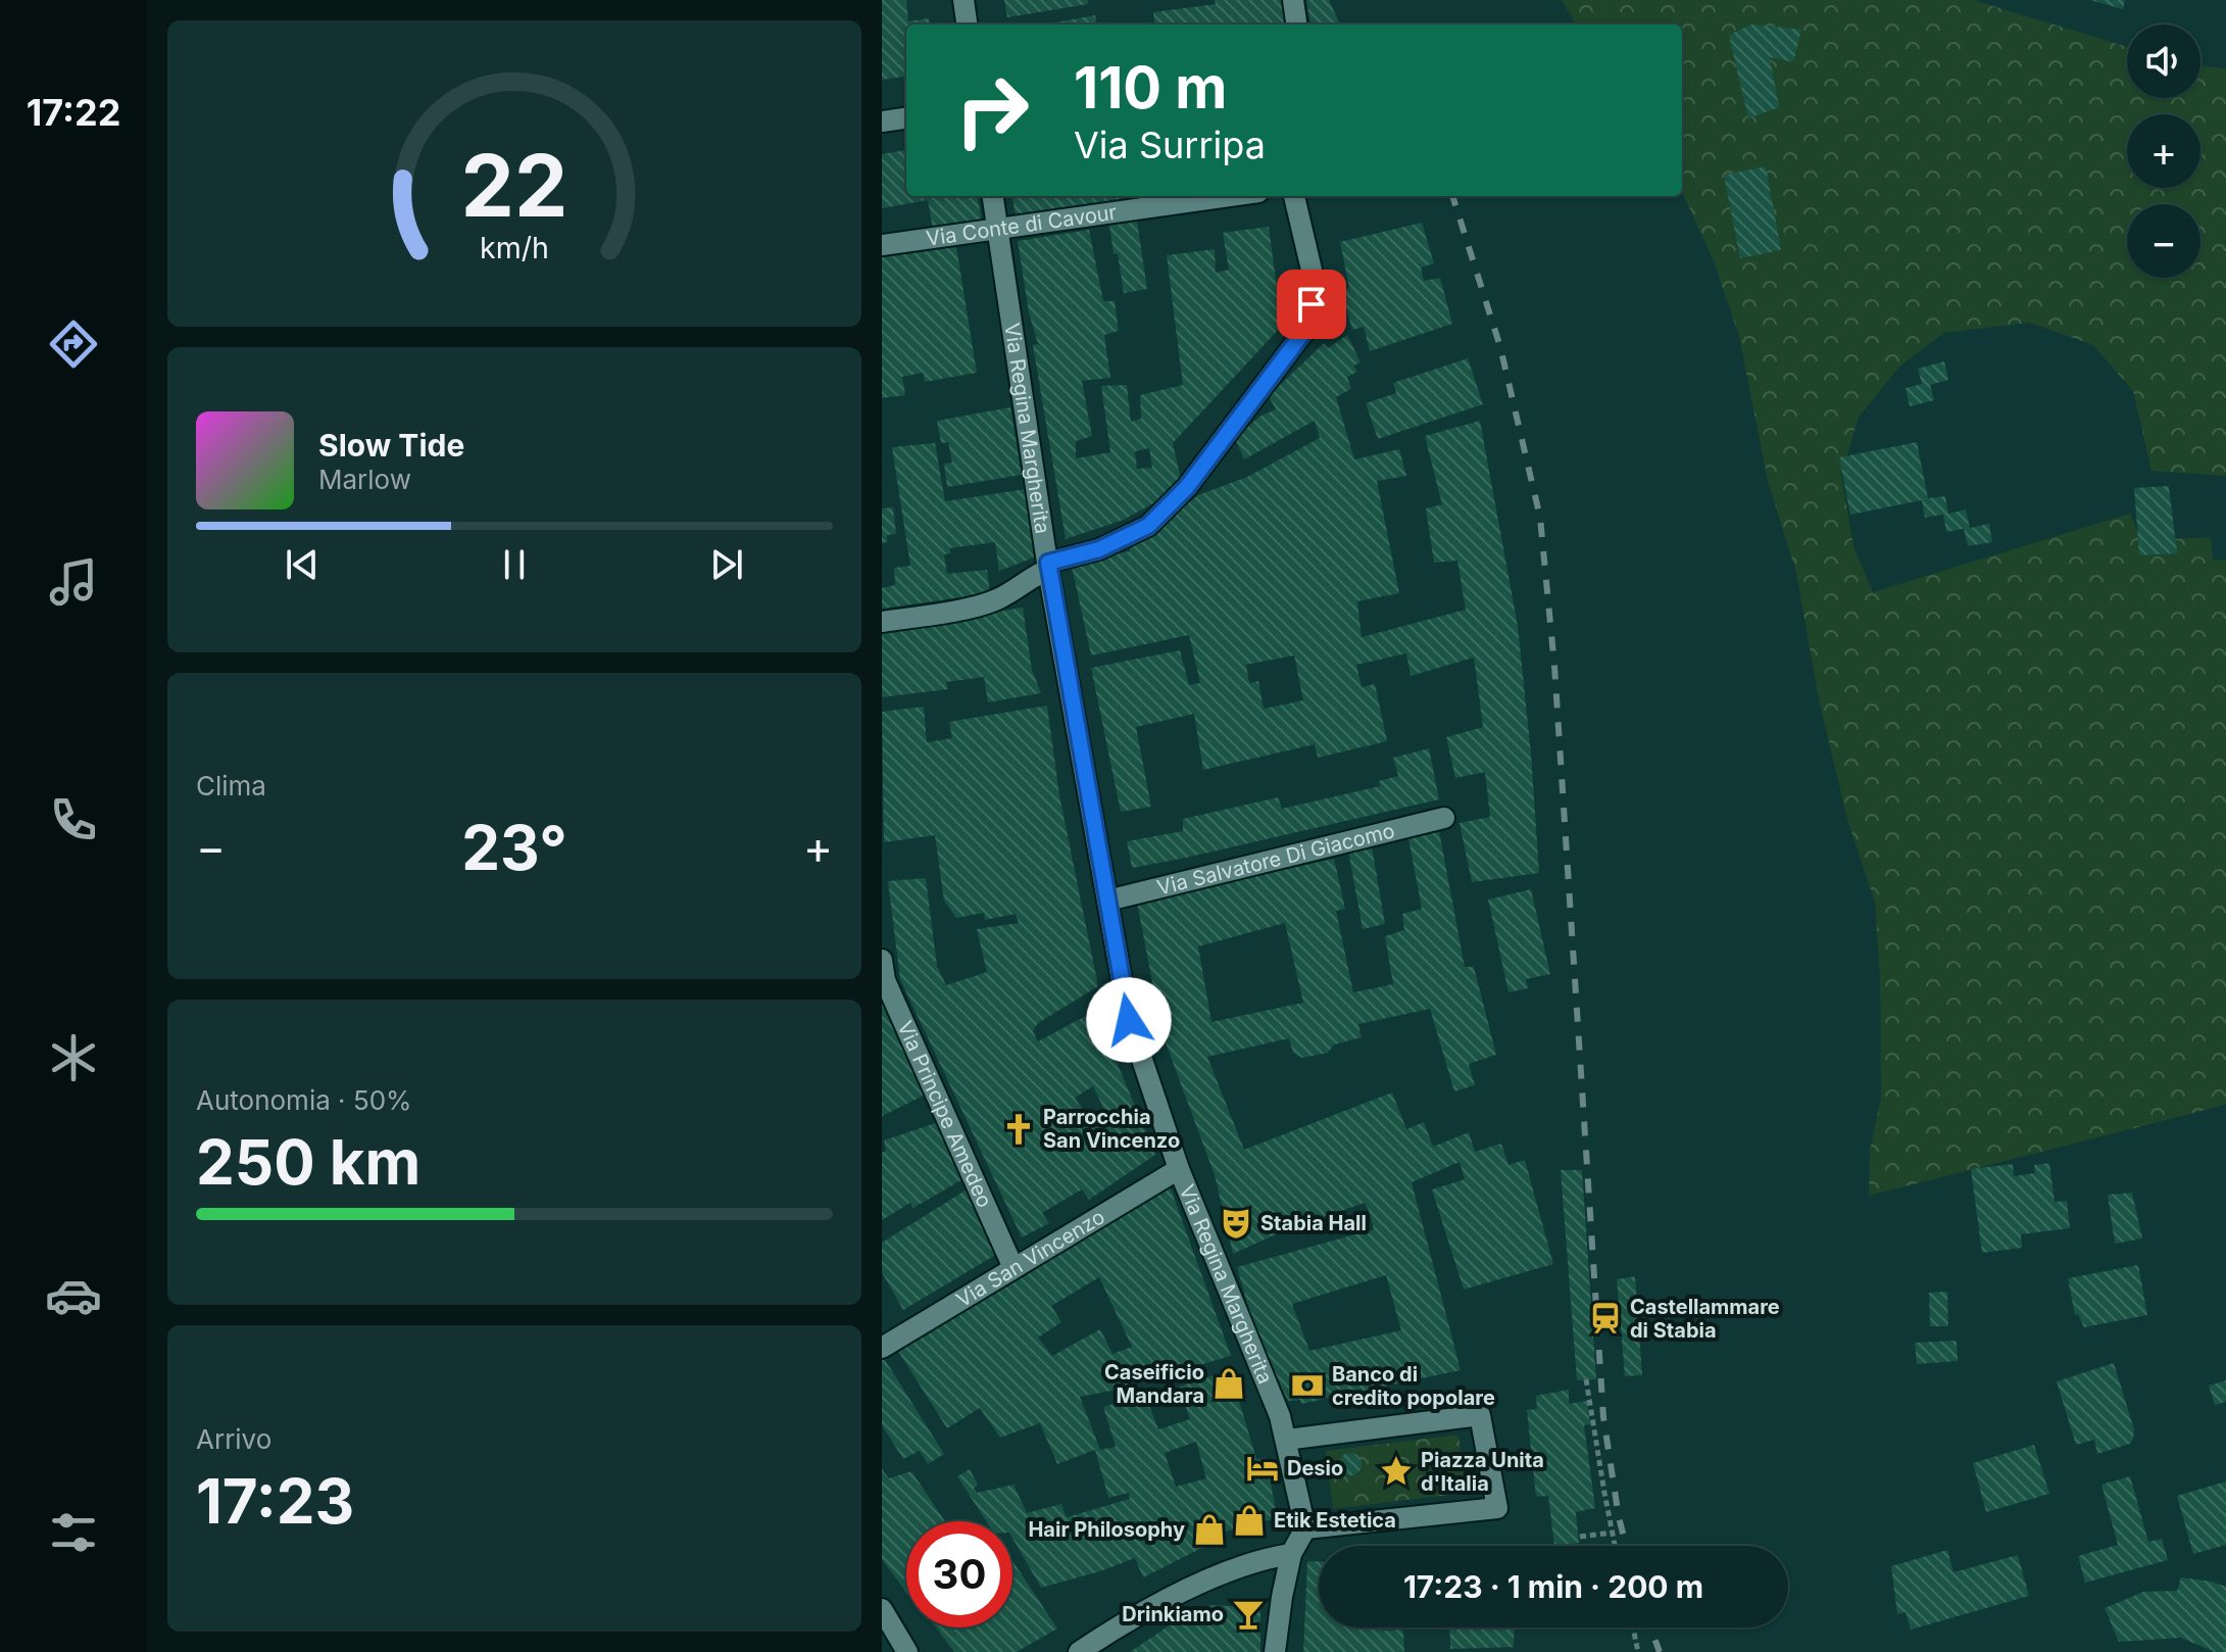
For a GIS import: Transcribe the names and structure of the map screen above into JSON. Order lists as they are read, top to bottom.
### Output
{
  "streets": {
    "street": [
      "Via Conte di Cavour",
      "Via Regina Margherita",
      "Via Salvatore Di Giacomo",
      "Via Principe Amedeo",
      "Via San Vincenzo"
    ]
  },
  "crossings": [
    ["Via Conte di Cavour", "Via Regina Margherita"],
    ["Via Regina Margherita", "Via Salvatore Di Giacomo"],
    ["Via Regina Margherita", "Via San Vincenzo"],
    ["Via Principe Amedeo", "Via San Vincenzo"]
  ],
  "places": {
    "church": ["Parrocchia San Vincenzo"],
    "theatre": ["Stabia Hall"],
    "station": ["Castellammare di Stabia"],
    "shop": ["Caseificio Mandara", "Etik Estetica", "Hair Philosophy"],
    "bank": ["Banco di credito popolare"],
    "hotel": ["Desio"],
    "place": ["Piazza Unita d'Italia"],
    "bar": ["Drinkiamo"]
  },
  "page": {
    "tabs": "17:22",
    "map_buttons": ["+", "−"],
    "turn": ["110 m", "Via Surripa"],
    "song": ["Slow Tide", "Marlow"],
    "tile": [
      "Clima",
      ["Autonomia · 50%", "250 km"],
      ["Arrivo", "17:23"]
    ],
    "heat": ["−", "23°", "+"],
    "limit": "30",
    "trip": "17:23 · 1 min · 200 m",
    "gauge": ["22", "km/h"]
  }
}
